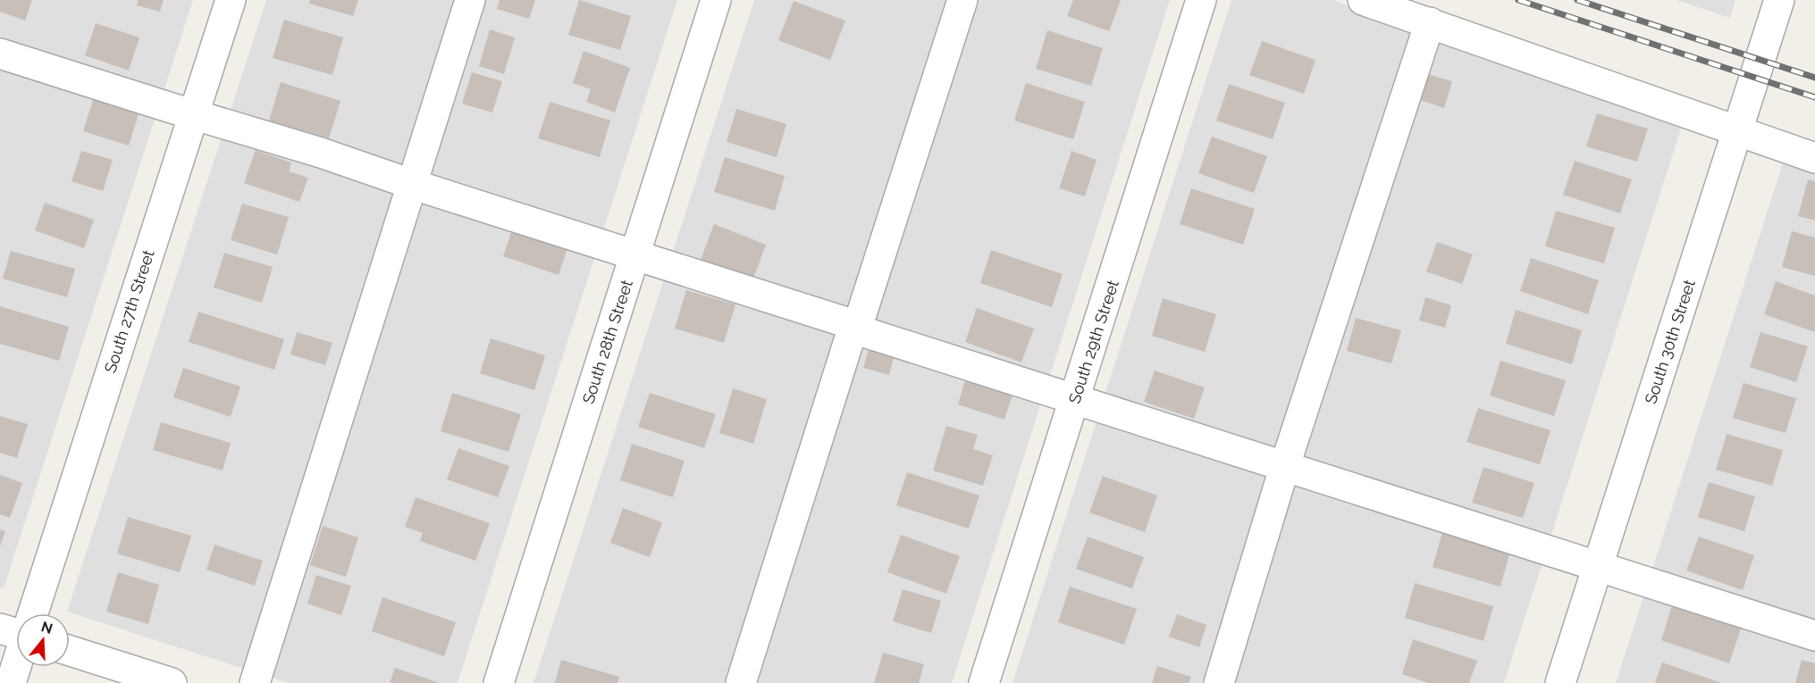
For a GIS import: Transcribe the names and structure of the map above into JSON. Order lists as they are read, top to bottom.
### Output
{
  "streets": {
    "street": [
      "South 27th Street",
      "South 28th Street",
      "South 29th Street",
      "South 30th Street"
    ]
  },
  "north": "top"
}
